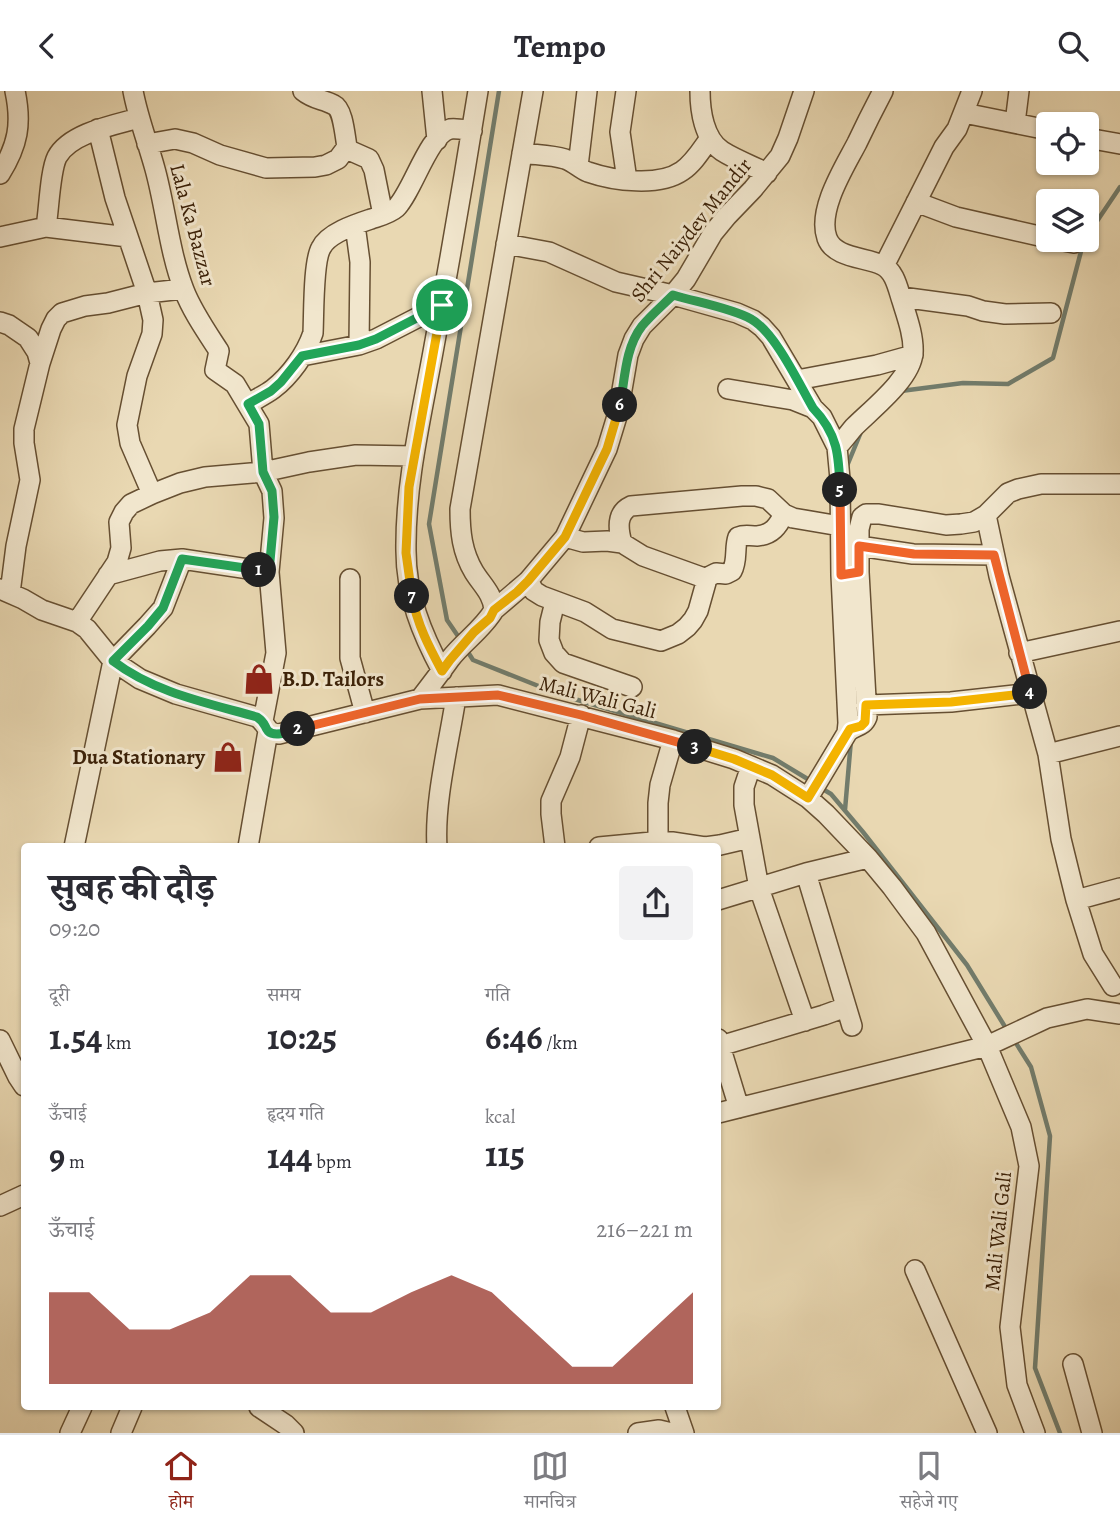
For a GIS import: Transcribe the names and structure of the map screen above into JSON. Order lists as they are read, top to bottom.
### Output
{
  "streets": {
    "street": ["Lala Ka Bazzar", "Shri Naiydev Mandir", "Mali Wali Gali"]
  },
  "crossings": [
    ["Lala Ka Bazzar", "Mali Wali Gali"],
    ["Shri Naiydev Mandir", "Mali Wali Gali"]
  ],
  "places": {
    "shop": ["B.D. Tailors", "Dua Stationary"]
  },
  "page": {
    "header": "Tempo",
    "pins": [
      "6",
      "5",
      "1",
      "7",
      "4",
      "2",
      "3"
    ],
    "heading": ["सुबह की दौड़", "09:20"],
    "stats": [
      ["दूरी", "1.54 km"],
      ["समय", "10:25"],
      ["गति", "6:46 /km"],
      ["ऊँचाई", "9 m"],
      ["हृदय गति", "144 bpm"],
      ["kcal", "115"]
    ],
    "chart": ["ऊँचाई", "216–221 m"],
    "tabs": ["होम", "मानचित्र", "सहेजे गए"]
  }
}
